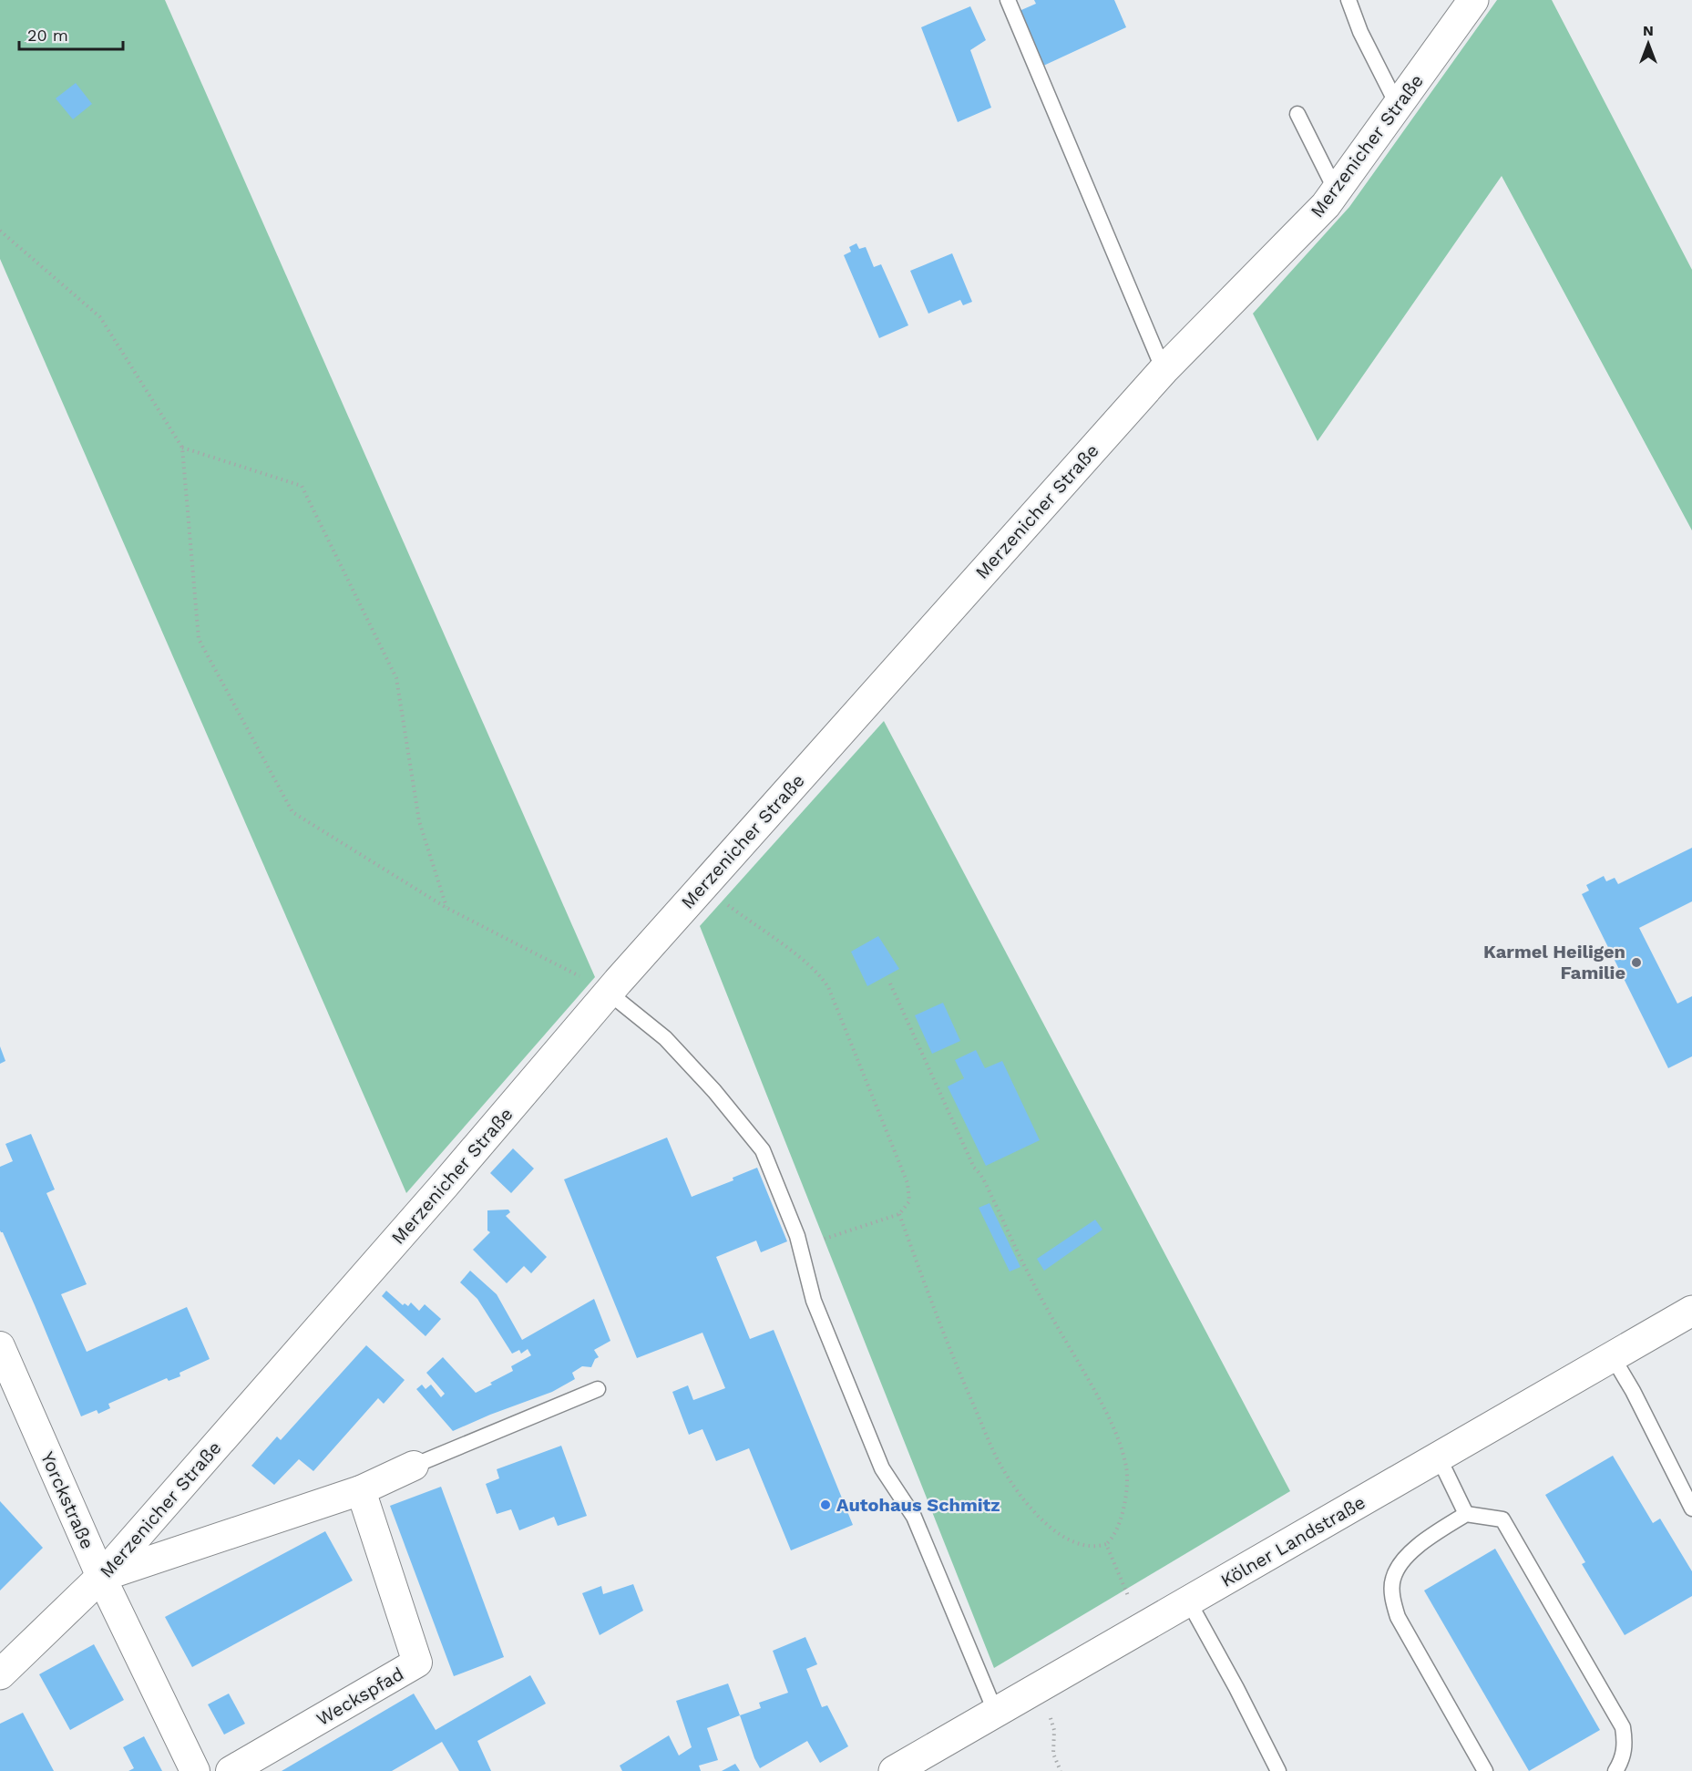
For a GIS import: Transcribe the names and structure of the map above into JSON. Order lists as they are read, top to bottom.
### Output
{
  "streets": {
    "street": [
      "Merzenicher Straße",
      "Yorckstraße",
      "Kölner Landstraße",
      "Weckspfad"
    ]
  },
  "crossings": [
    ["Merzenicher Straße", "Yorckstraße"]
  ],
  "places": ["Karmel Heiligen Familie", "Autohaus Schmitz"],
  "scale_bar": "20 m",
  "north": "top"
}
